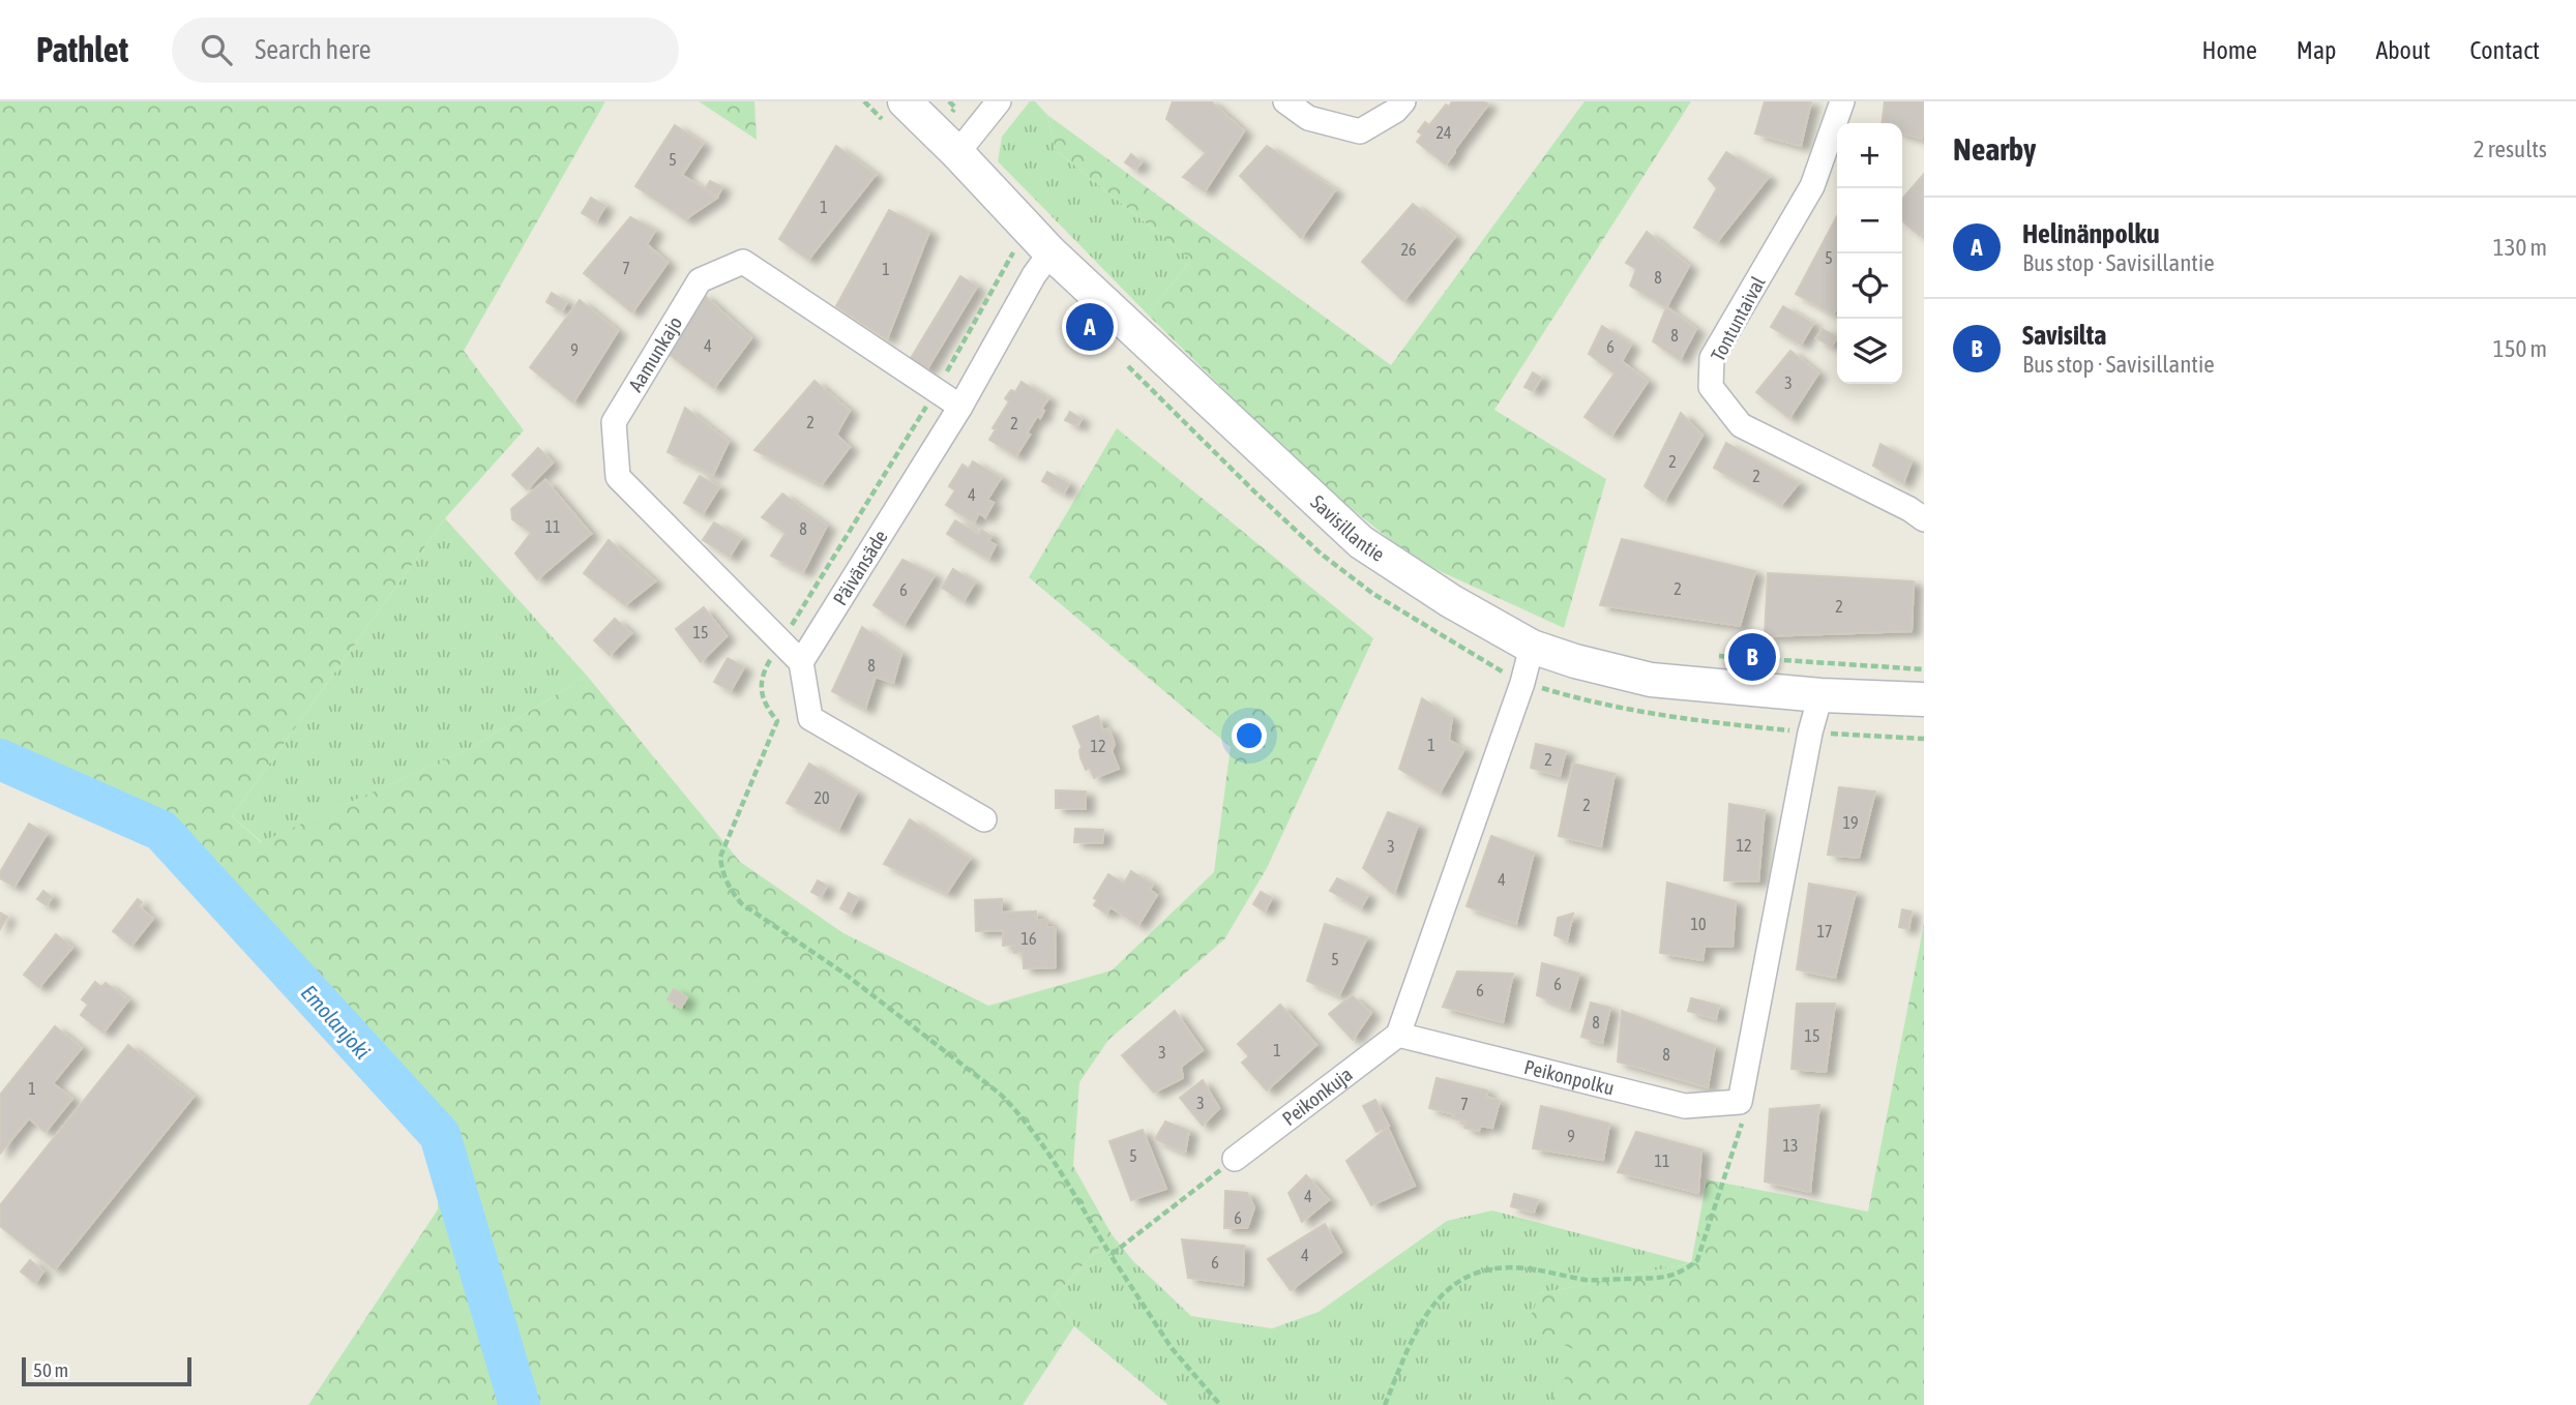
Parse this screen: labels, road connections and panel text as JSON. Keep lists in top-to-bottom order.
{
  "streets": {
    "street": [
      "Tontuntaival",
      "Aamunkajo",
      "Savisillantie",
      "Päivänsäde",
      "Peikonpolku",
      "Peikonkuja"
    ]
  },
  "crossings": [
    ["Aamunkajo", "Päivänsäde"],
    ["Savisillantie", "Päivänsäde"],
    ["Peikonpolku", "Peikonkuja"]
  ],
  "water": ["Emolanjoki"],
  "house_numbers": [
    "24",
    "5",
    "1",
    "26",
    "5",
    "7",
    "1",
    "8",
    "8",
    "4",
    "6",
    "9",
    "3",
    "2",
    "2",
    "2",
    "2",
    "4",
    "11",
    "8",
    "2",
    "6",
    "2",
    "15",
    "8",
    "1",
    "12",
    "2",
    "20",
    "2",
    "19",
    "12",
    "3",
    "4",
    "10",
    "17",
    "16",
    "5",
    "6",
    "6",
    "8",
    "15",
    "1",
    "3",
    "8",
    "1",
    "3",
    "7",
    "9",
    "13",
    "5",
    "11",
    "4",
    "6",
    "4",
    "6"
  ],
  "scale_bar": "50 m",
  "page": {
    "header": "Pathlet",
    "search": "Search here",
    "nav": [
      "Home",
      "Map",
      "About",
      "Contact"
    ],
    "heading": ["Nearby", "2 results"],
    "map_buttons": ["+", "−"],
    "list": [
      {
        "mark": "A",
        "name": "Helinänpolku",
        "note": "Bus stop · Savisillantie",
        "value": "130 m"
      },
      {
        "mark": "B",
        "name": "Savisilta",
        "note": "Bus stop · Savisillantie",
        "value": "150 m"
      }
    ],
    "pins": ["A", "B"],
    "scale": "50 m"
  }
}
